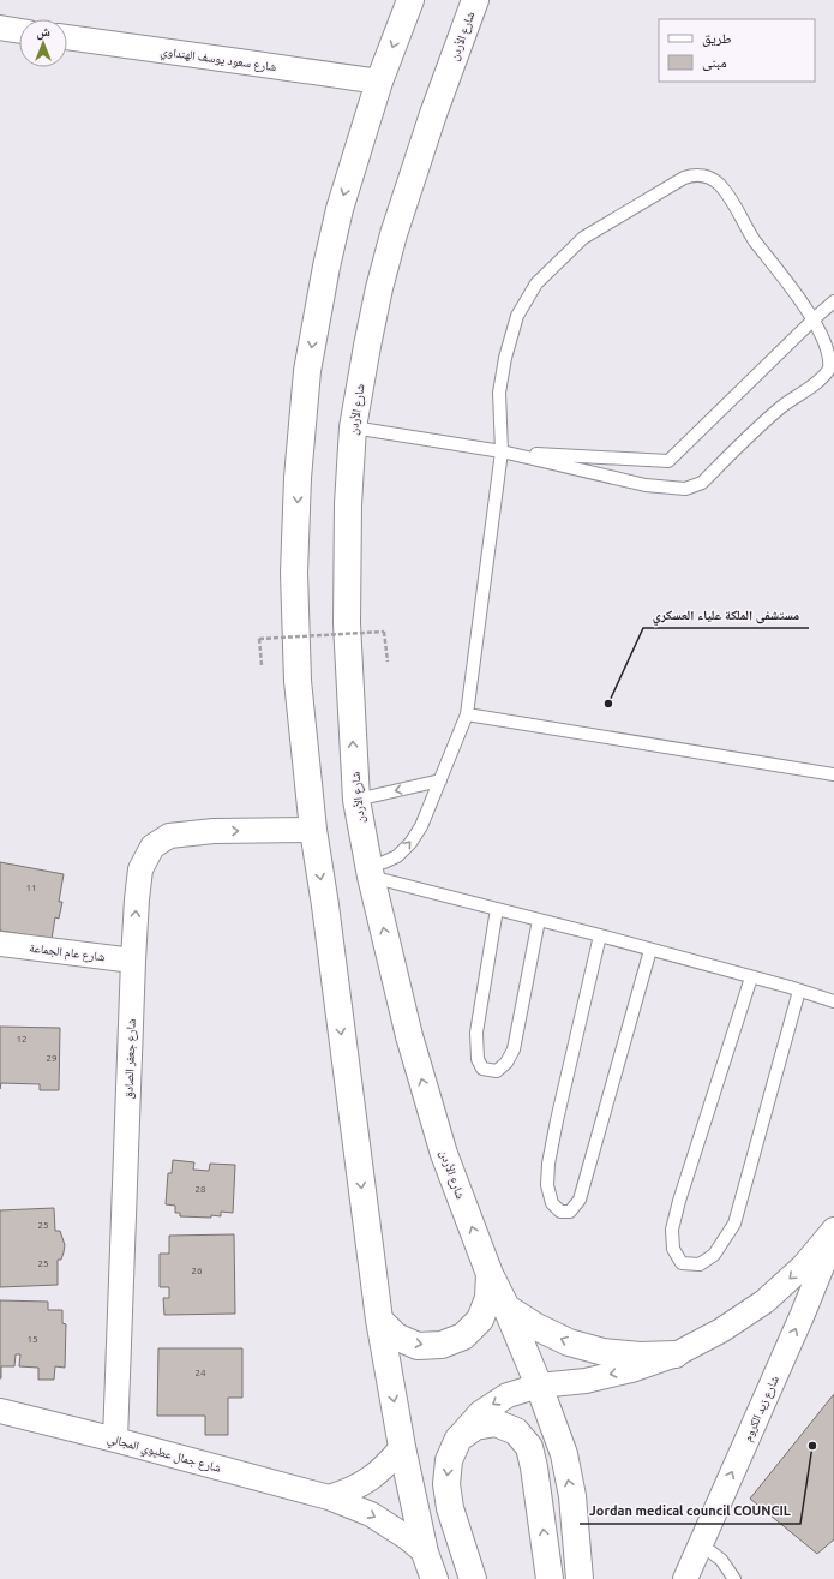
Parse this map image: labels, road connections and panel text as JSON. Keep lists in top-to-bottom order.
{
  "streets": {
    "highway": ["شارع الأردن"],
    "street": [
      "شارع سعود يوسف الهنداوي",
      "شارع عام الجماعة",
      "شارع جعفر الصادق",
      "شارع زيد الكروم",
      "شارع جمال عطيوي المجالي"
    ]
  },
  "crossings": [
    ["شارع عام الجماعة", "شارع جعفر الصادق"],
    ["شارع جعفر الصادق", "شارع جمال عطيوي المجالي"]
  ],
  "one_way": ["شارع زيد الكروم"],
  "places": ["مستشفى الملكة علياء العسكري", "Jordan medical council COUNCIL"],
  "house_numbers": [
    "11",
    "12",
    "29",
    "28",
    "25",
    "25",
    "26",
    "15",
    "24"
  ],
  "legend": ["طريق", "مبنى"],
  "north": "top"
}
